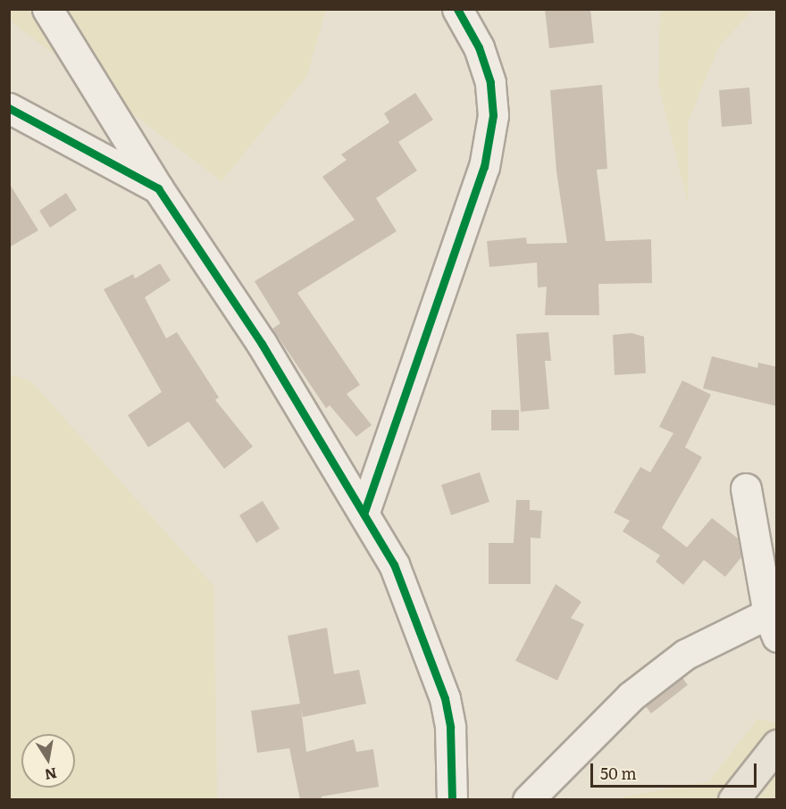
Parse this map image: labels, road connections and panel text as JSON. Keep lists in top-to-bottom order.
{
  "scale_bar": "50 m",
  "north": "bottom"
}
